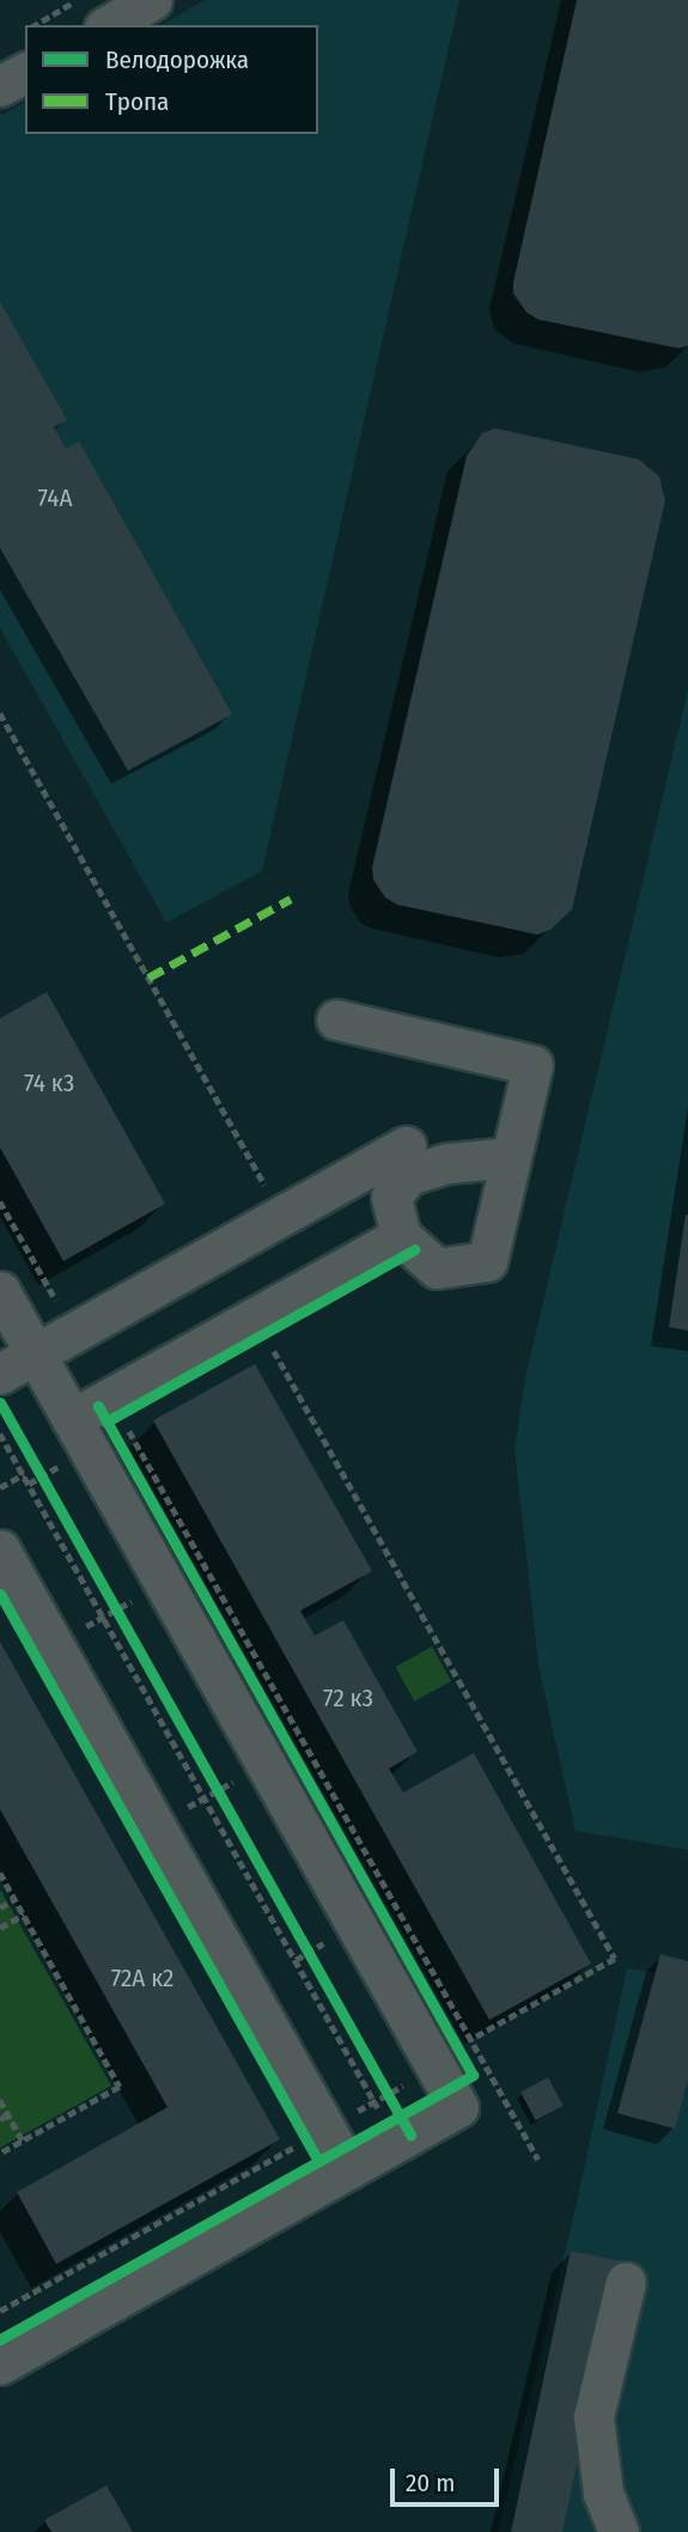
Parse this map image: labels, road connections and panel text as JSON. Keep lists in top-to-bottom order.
{
  "house_numbers": [
    "74А",
    "74 к3",
    "72 к3",
    "72А к2"
  ],
  "legend": ["Велодорожка", "Тропа"],
  "scale_bar": "20 m"
}
